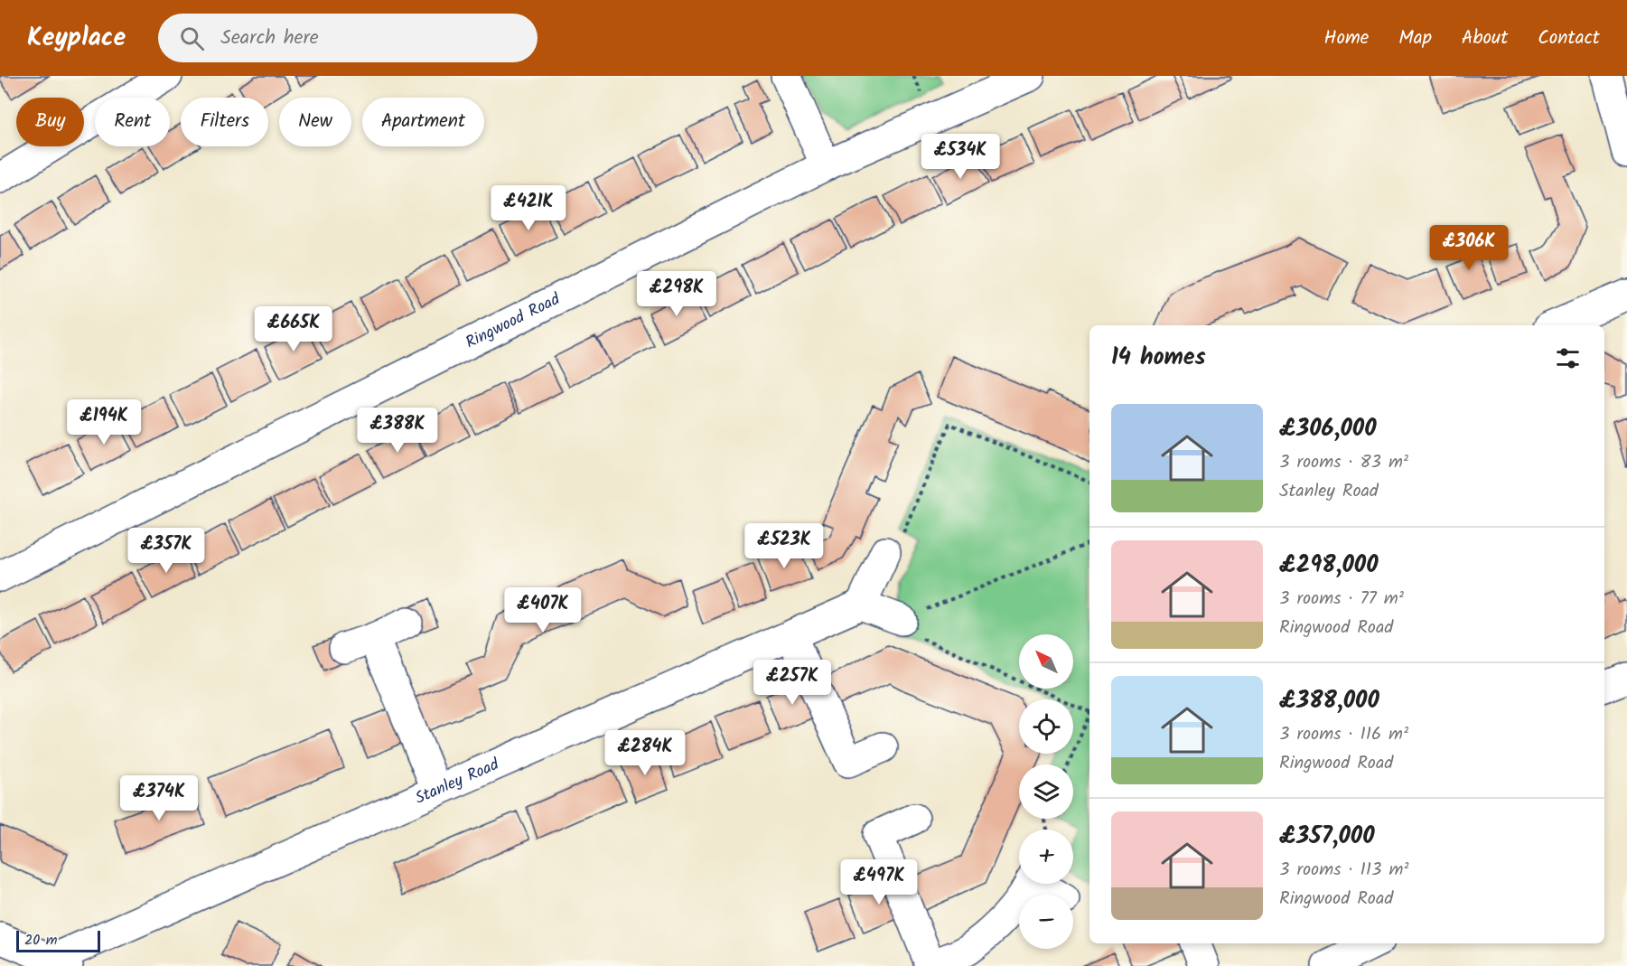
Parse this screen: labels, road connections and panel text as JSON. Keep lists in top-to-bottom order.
{
  "streets": {
    "street": ["Ringwood Road", "Stanley Road"]
  },
  "scale_bar": "20 m",
  "north": "top left",
  "page": {
    "header": "Keyplace",
    "search": "Search here",
    "nav": [
      "Home",
      "Map",
      "About",
      "Contact"
    ],
    "chip": [
      "Buy",
      "Rent",
      "Filters",
      "New",
      "Apartment"
    ],
    "price": [
      "£534K",
      "£421K",
      "£306K",
      "£298K",
      "£665K",
      "£194K",
      "£388K",
      "£523K",
      "£357K",
      "£407K",
      "£257K",
      "£284K",
      "£374K",
      "£497K"
    ],
    "heading": "14 homes",
    "list": [
      {
        "name": "£306,000",
        "note": "3 rooms · 83 m² · Stanley Road"
      },
      {
        "name": "£298,000",
        "note": "3 rooms · 77 m² · Ringwood Road"
      },
      {
        "name": "£388,000",
        "note": "3 rooms · 116 m² · Ringwood Road"
      },
      {
        "name": "£357,000",
        "note": "3 rooms · 113 m² · Ringwood Road"
      }
    ],
    "map_buttons": ["+", "−"],
    "scale": "20 m"
  }
}
